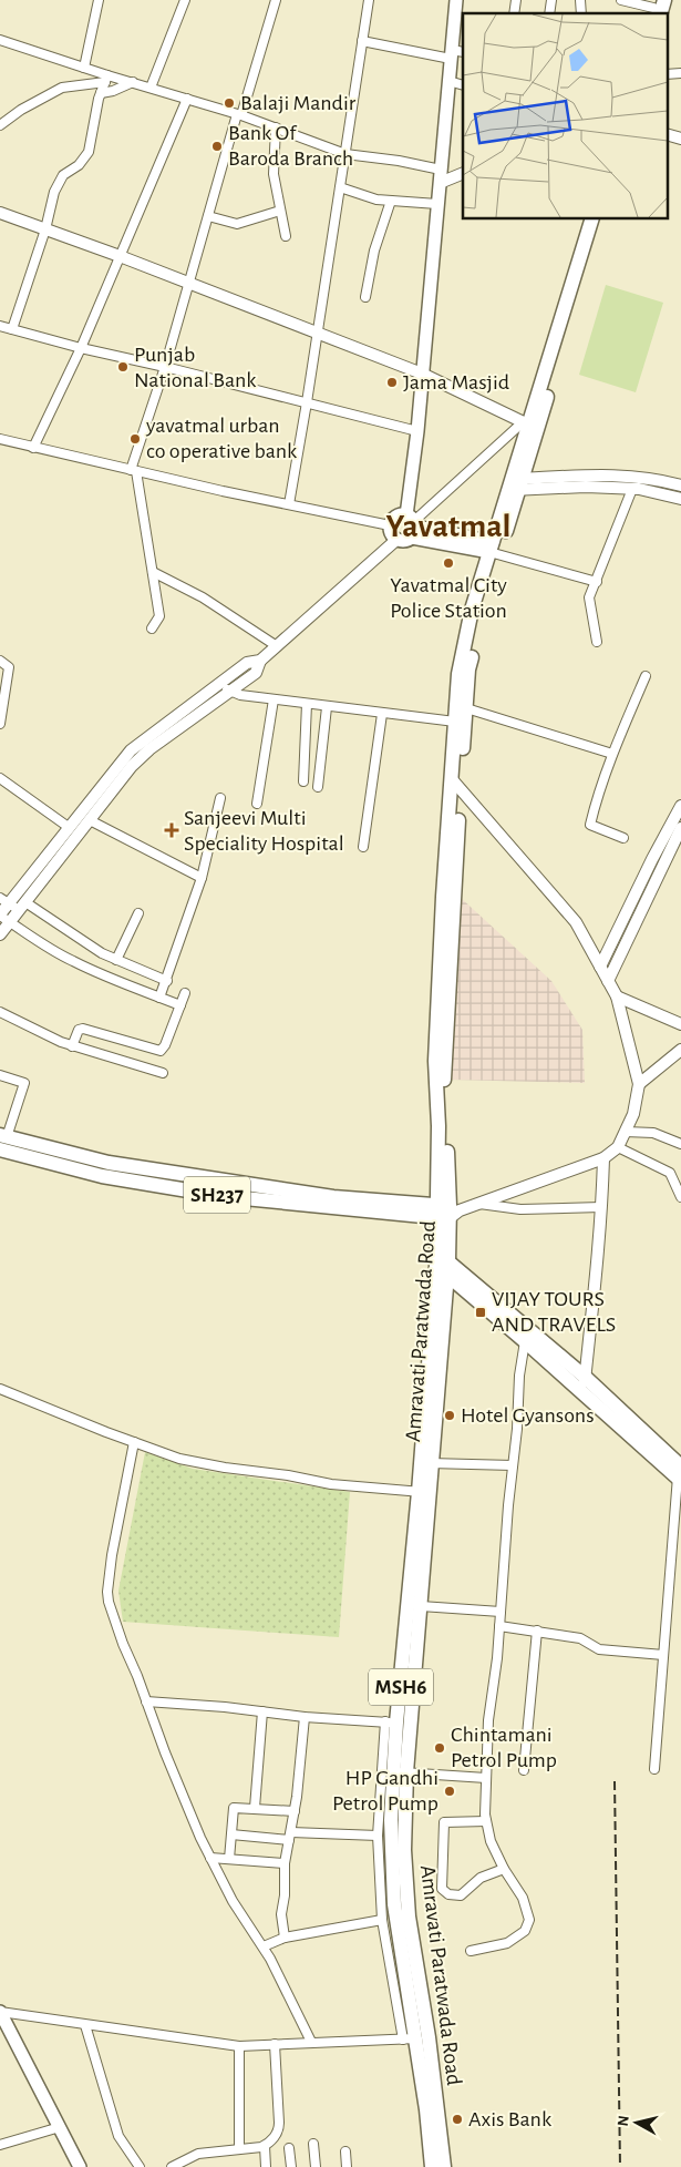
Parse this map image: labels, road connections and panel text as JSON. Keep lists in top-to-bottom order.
{
  "streets": {
    "main road": ["SH237", "Amravati Paratwada Road", "MSH6"]
  },
  "crossings": [
    ["SH237", "Amravati Paratwada Road"]
  ],
  "districts": ["Yavatmal"],
  "places": {
    "other": [
      "Balaji Mandir",
      "Bank Of Baroda Branch",
      "Punjab National Bank",
      "Jama Masjid",
      "yavatmal urban co operative bank",
      "Yavatmal City Police Station",
      "Hotel Gyansons",
      "Chintamani Petrol Pump",
      "HP Gandhi Petrol Pump",
      "Axis Bank"
    ],
    "health": ["Sanjeevi Multi Speciality Hospital"],
    "transit": ["VIJAY TOURS AND TRAVELS"]
  },
  "north": "left"
}
